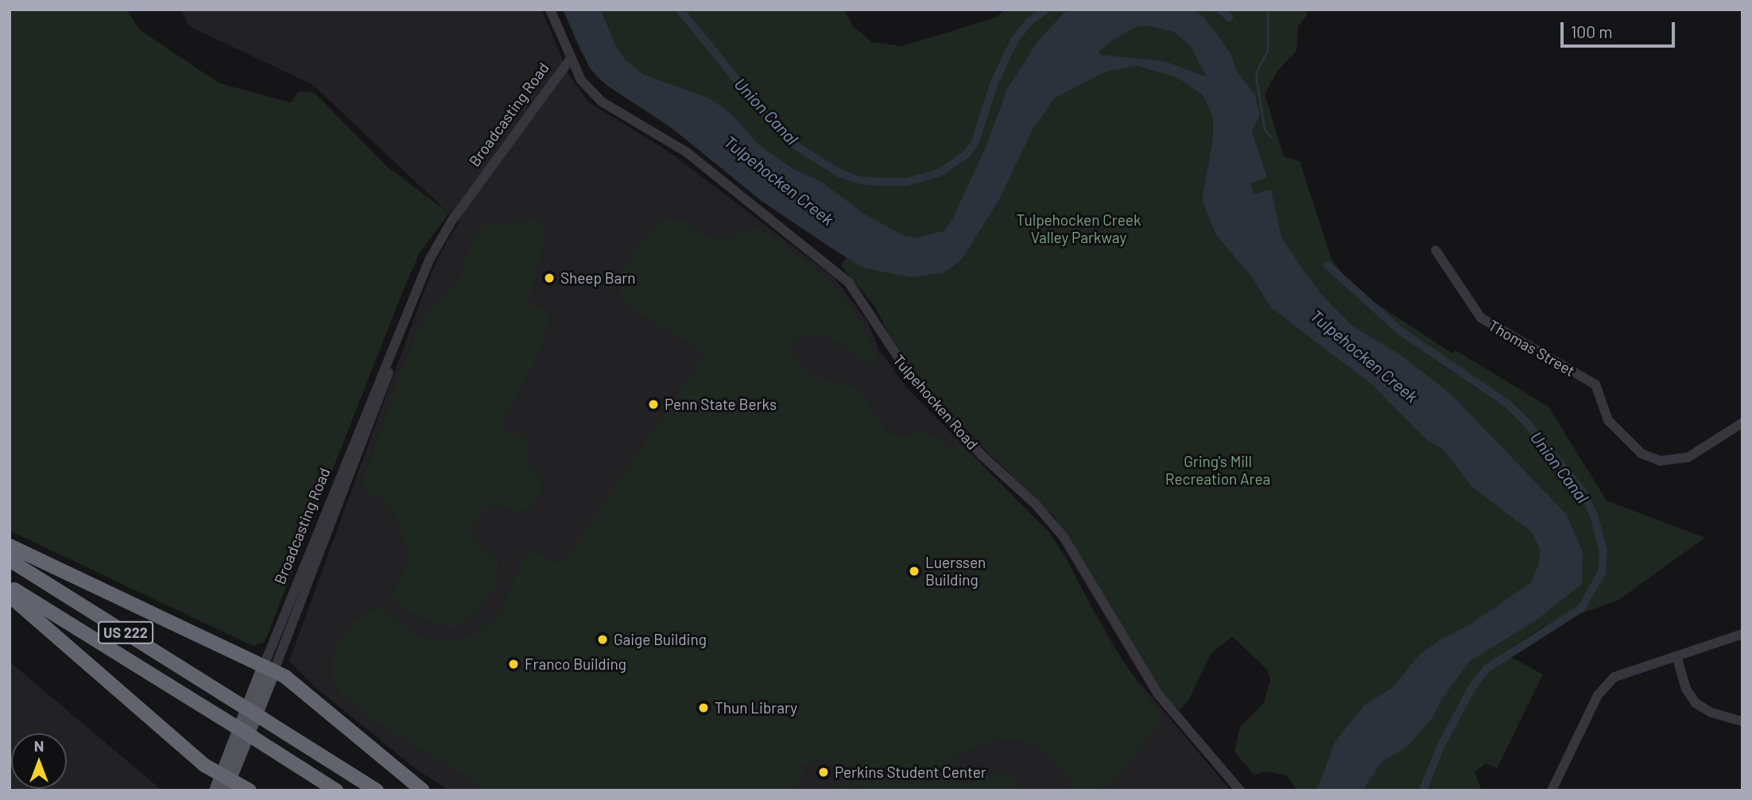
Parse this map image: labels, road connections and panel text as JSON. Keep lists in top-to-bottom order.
{
  "streets": {
    "highway": ["US 222"],
    "main road": ["Broadcasting Road"],
    "street": ["Thomas Street", "Tulpehocken Road"]
  },
  "crossings": [
    ["Broadcasting Road", "Tulpehocken Road"]
  ],
  "water": ["Union Canal", "Tulpehocken Creek"],
  "parks": ["Tulpehocken Creek Valley Parkway", "Gring's Mill Recreation Area"],
  "places": [
    "Sheep Barn",
    "Penn State Berks",
    "Luerssen Building",
    "Gaige Building",
    "Franco Building",
    "Thun Library",
    "Perkins Student Center"
  ],
  "scale_bar": "100 m",
  "north": "top"
}
